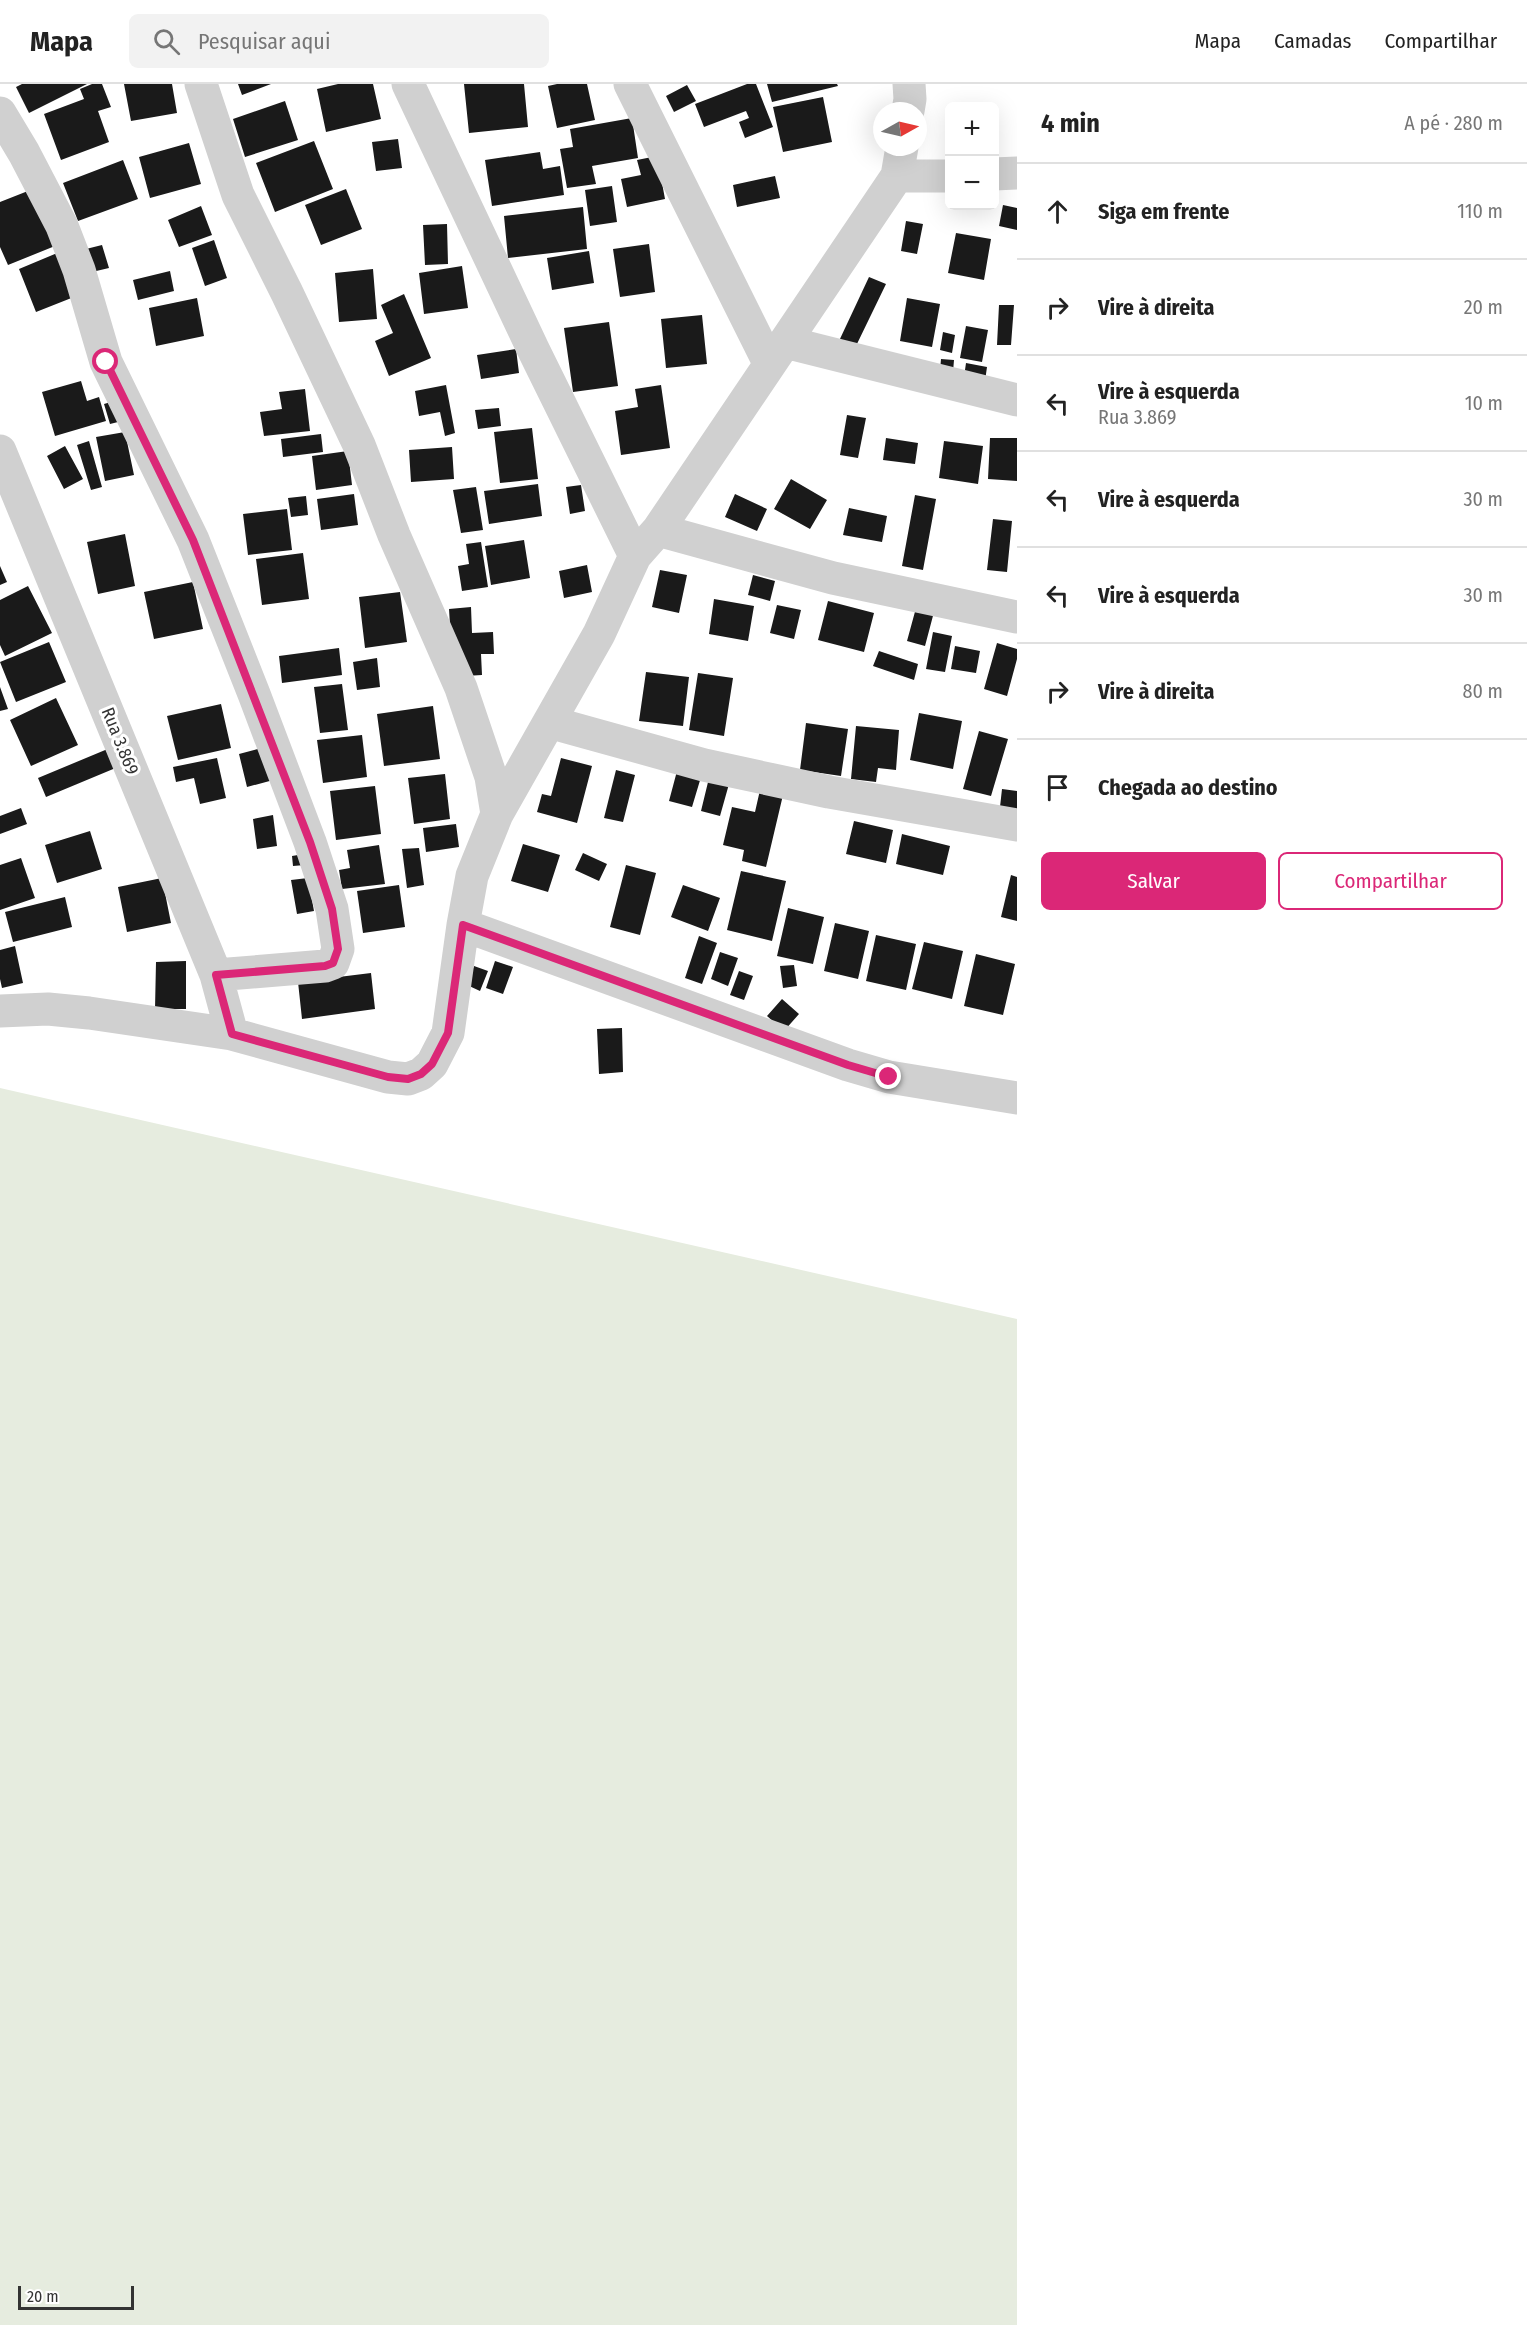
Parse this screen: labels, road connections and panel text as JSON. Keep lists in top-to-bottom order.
{
  "streets": {
    "street": ["Rua 3.869"]
  },
  "scale_bar": "20 m",
  "north": "right",
  "page": {
    "header": "Mapa",
    "search": "Pesquisar aqui",
    "nav": ["Mapa", "Camadas", "Compartilhar"],
    "heading": ["4 min", "A pé · 280 m"],
    "map_buttons": ["+", "−"],
    "list": [
      ["Siga em frente", "110 m"],
      ["Vire à direita", "20 m"],
      ["Vire à esquerda", "Rua 3.869", "10 m"],
      ["Vire à esquerda", "30 m"],
      ["Vire à esquerda", "30 m"],
      ["Vire à direita", "80 m"],
      "Chegada ao destino"
    ],
    "buttons": ["Salvar", "Compartilhar"],
    "scale": "20 m"
  }
}
